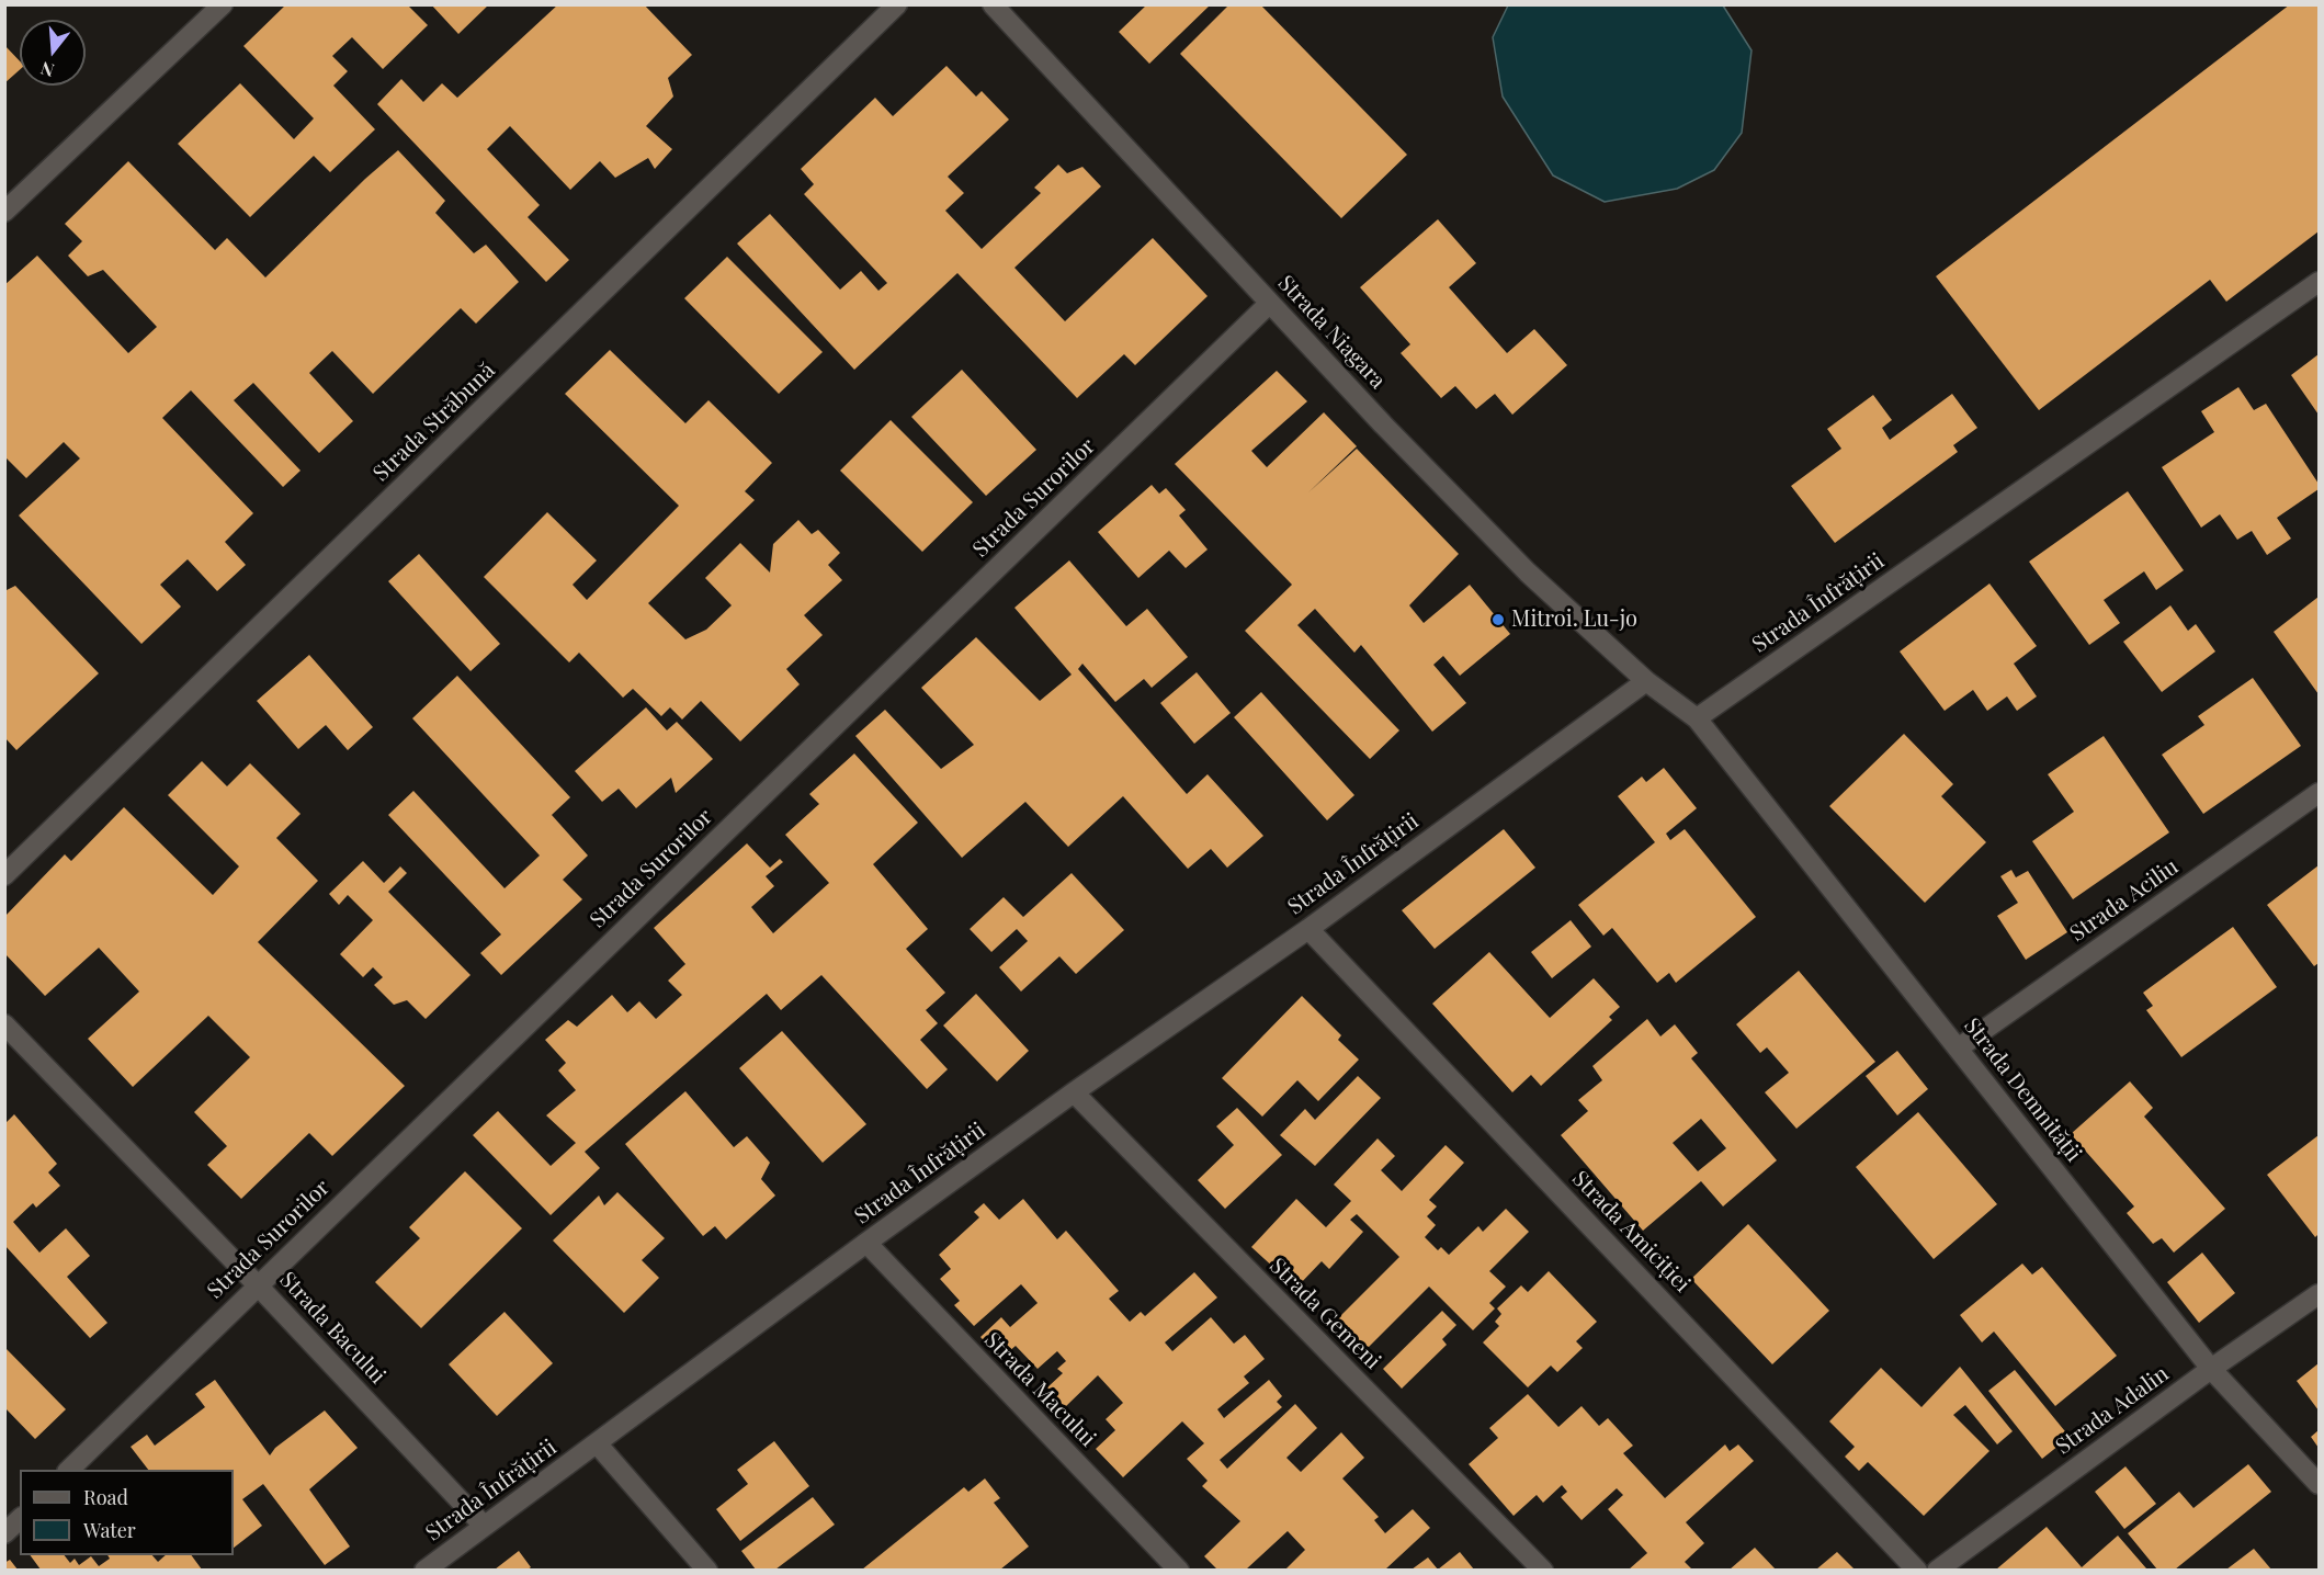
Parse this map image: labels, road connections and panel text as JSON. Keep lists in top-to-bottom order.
{
  "streets": {
    "street": [
      "Strada Niagara",
      "Strada Străbună",
      "Strada Surorilor",
      "Strada Înfrățirii",
      "Strada Aciliu",
      "Strada Demnității",
      "Strada Amiciției",
      "Strada Gemeni",
      "Strada Bacului",
      "Strada Macului",
      "Strada Adalin"
    ]
  },
  "crossings": [
    ["Strada Niagara", "Strada Surorilor"],
    ["Strada Niagara", "Strada Înfrățirii"],
    ["Strada Surorilor", "Strada Bacului"],
    ["Strada Înfrățirii", "Strada Demnității"],
    ["Strada Înfrățirii", "Strada Amiciției"],
    ["Strada Înfrățirii", "Strada Gemeni"],
    ["Strada Înfrățirii", "Strada Bacului"],
    ["Strada Înfrățirii", "Strada Macului"],
    ["Strada Aciliu", "Strada Demnității"],
    ["Strada Demnității", "Strada Adalin"]
  ],
  "places": ["Mitroi. Lu-jo"],
  "legend": ["Road", "Water"],
  "north": "bottom"
}
